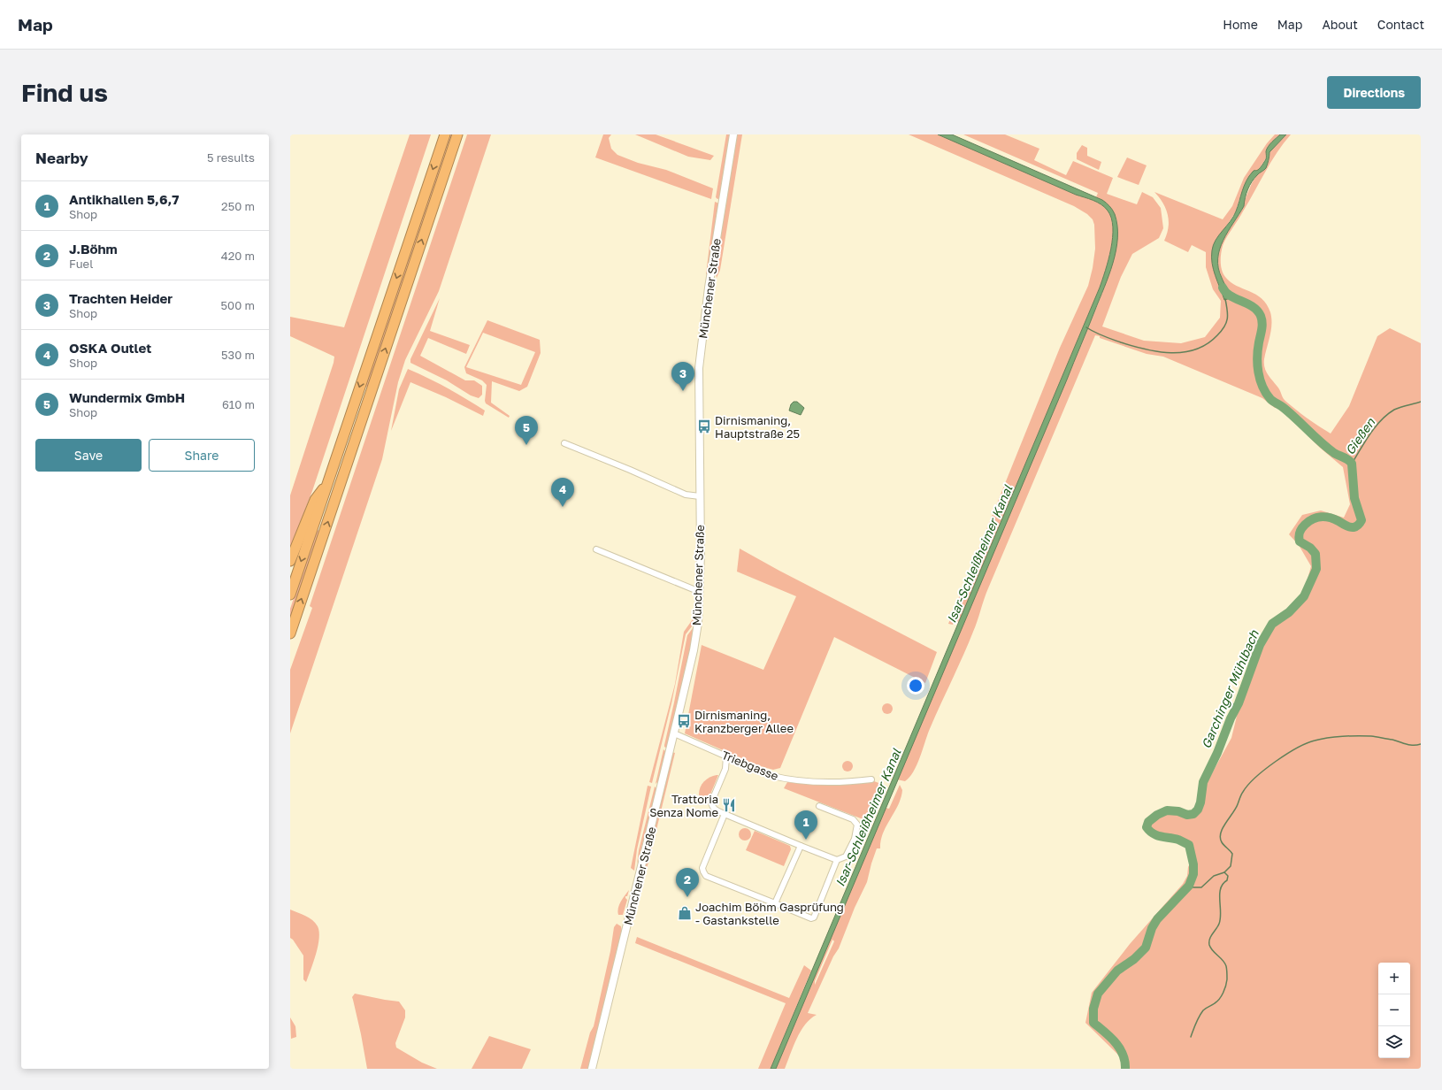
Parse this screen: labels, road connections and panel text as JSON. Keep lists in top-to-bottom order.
{
  "streets": {
    "main road": ["Münchener Straße"],
    "street": ["Triebgasse"]
  },
  "crossings": [
    ["Münchener Straße", "Triebgasse"]
  ],
  "water": ["Gießen", "Isar-Schleißheimer Kanal", "Garchinger Mühlbach"],
  "places": {
    "bus stop": ["Dirnismaning, Hauptstraße 25", "Dirnismaning, Kranzberger Allee"],
    "restaurant": ["Trattoria Senza Nome"],
    "shop": ["Joachim Böhm Gasprüfung - Gastankstelle"]
  },
  "page": {
    "header": "Map",
    "nav": [
      "Home",
      "Map",
      "About",
      "Contact"
    ],
    "buttons": [
      "Directions",
      ["Save", "Share"]
    ],
    "title": "Find us",
    "heading": ["Nearby", "5 results"],
    "list": [
      {
        "mark": "1",
        "name": "Antikhallen 5,6,7",
        "note": "Shop",
        "value": "250 m"
      },
      {
        "mark": "2",
        "name": "J.Böhm",
        "note": "Fuel",
        "value": "420 m"
      },
      {
        "mark": "3",
        "name": "Trachten Heider",
        "note": "Shop",
        "value": "500 m"
      },
      {
        "mark": "4",
        "name": "OSKA Outlet",
        "note": "Shop",
        "value": "530 m"
      },
      {
        "mark": "5",
        "name": "Wundermix GmbH",
        "note": "Shop",
        "value": "610 m"
      }
    ],
    "pins": [
      "3",
      "5",
      "4",
      "1",
      "2"
    ],
    "map_buttons": ["+", "−"]
  }
}
